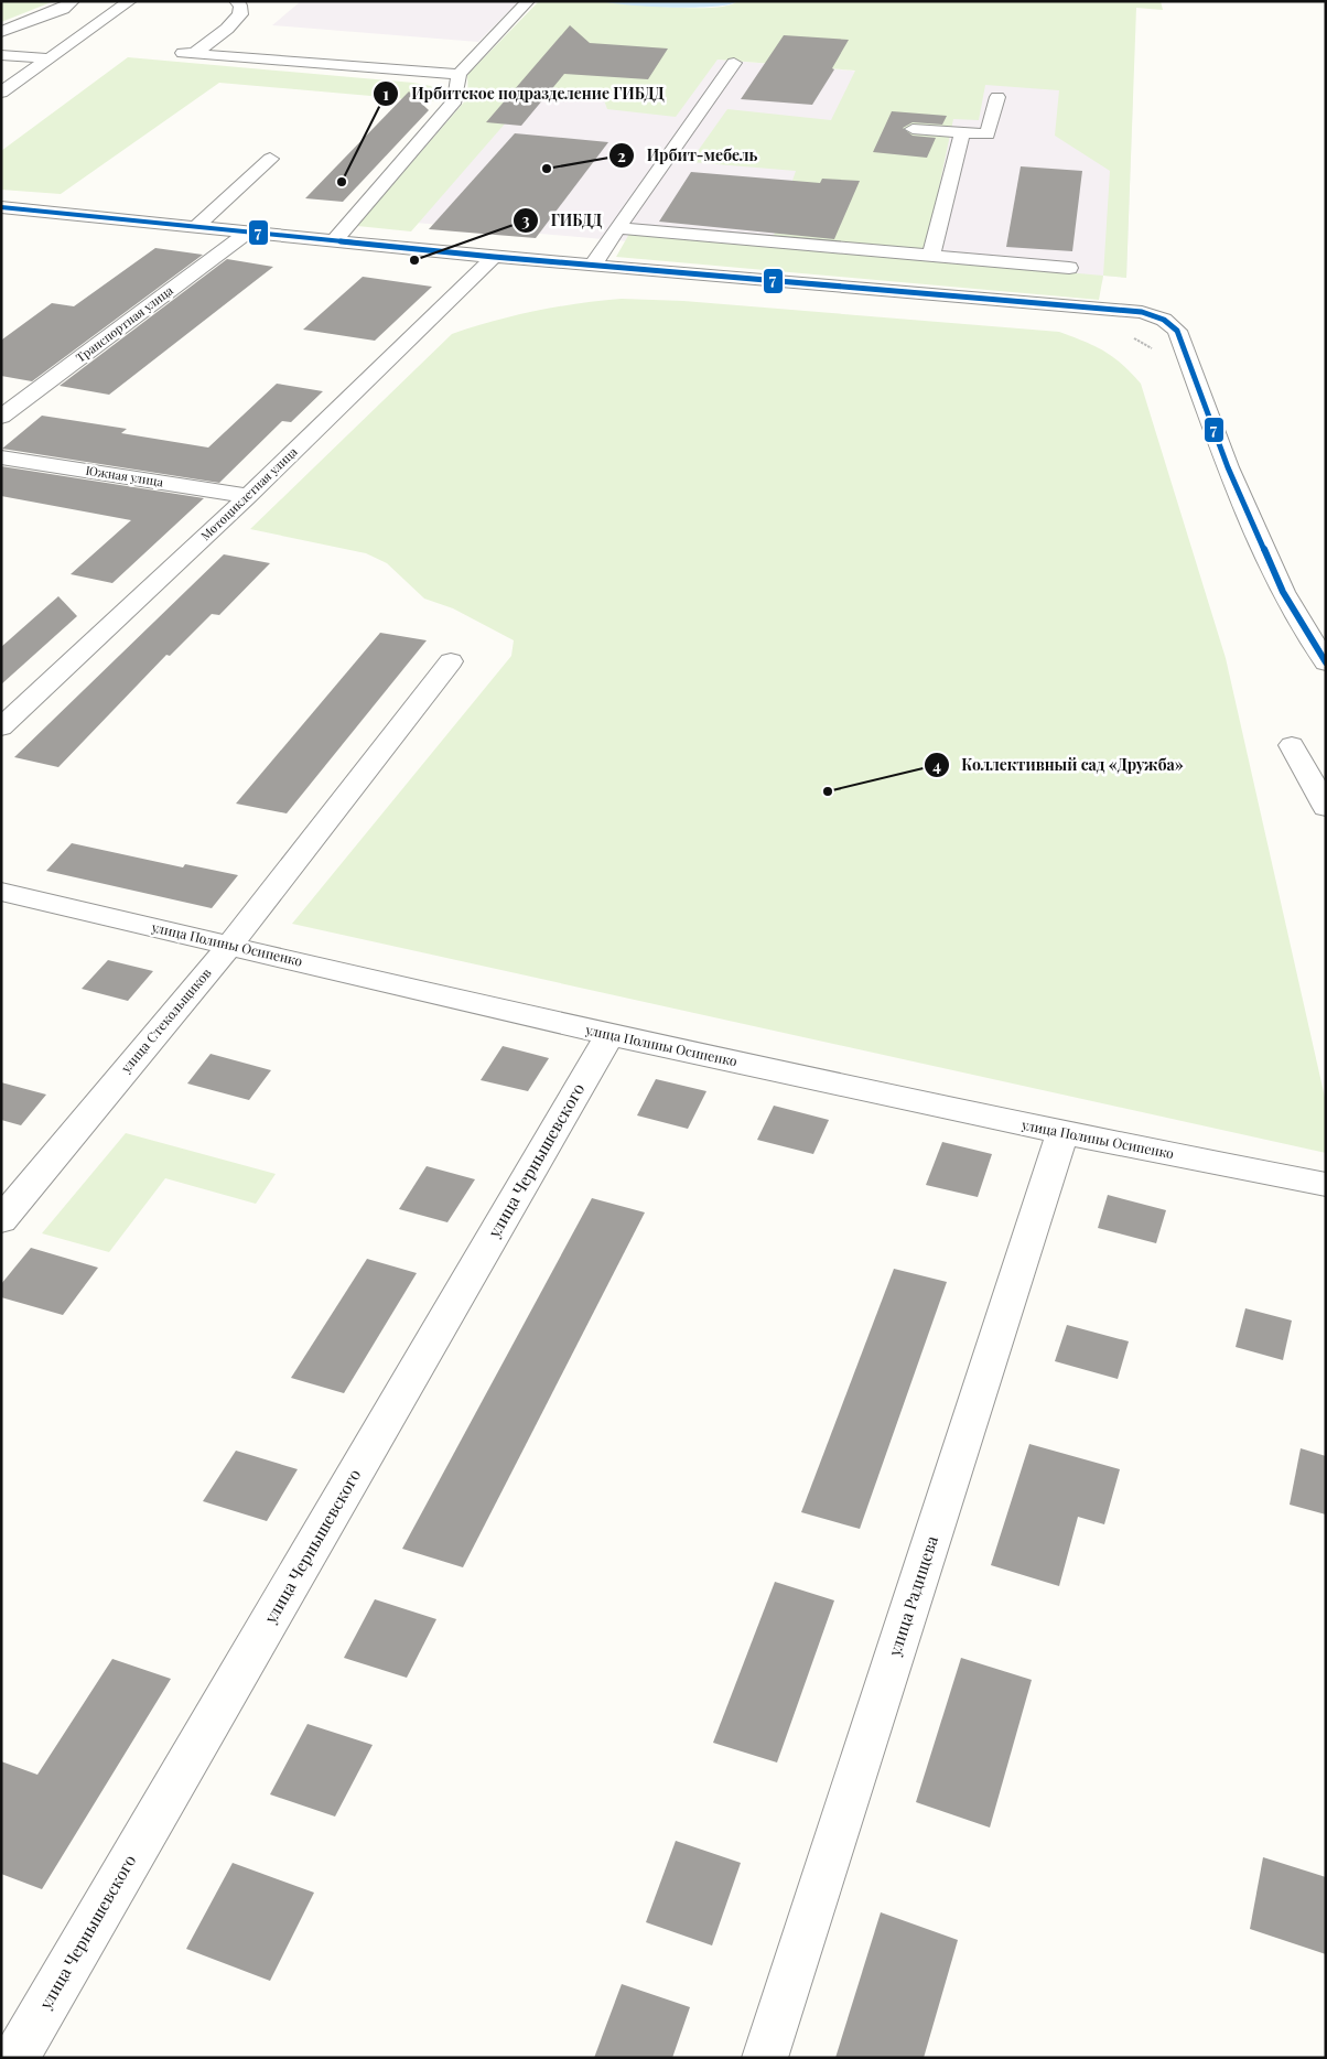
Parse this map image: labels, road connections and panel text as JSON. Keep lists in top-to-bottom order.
{
  "streets": {
    "street": [
      "Транспортная улица",
      "Южная улица",
      "Мотоциклетная улица",
      "улица Полины Осипенко",
      "улица Стекольщиков",
      "улица Чернышевского",
      "улица Радищева"
    ]
  },
  "crossings": [
    ["Южная улица", "Мотоциклетная улица"],
    ["улица Полины Осипенко", "улица Стекольщиков"],
    ["улица Полины Осипенко", "улица Чернышевского"],
    ["улица Полины Осипенко", "улица Радищева"]
  ],
  "places": [
    "Ирбит-мебель",
    "Ирбитское подразделение ГИБДД",
    "ГИБДД",
    "Коллективный сад «Дружба»"
  ],
  "lines": ["transit line 7"]
}
